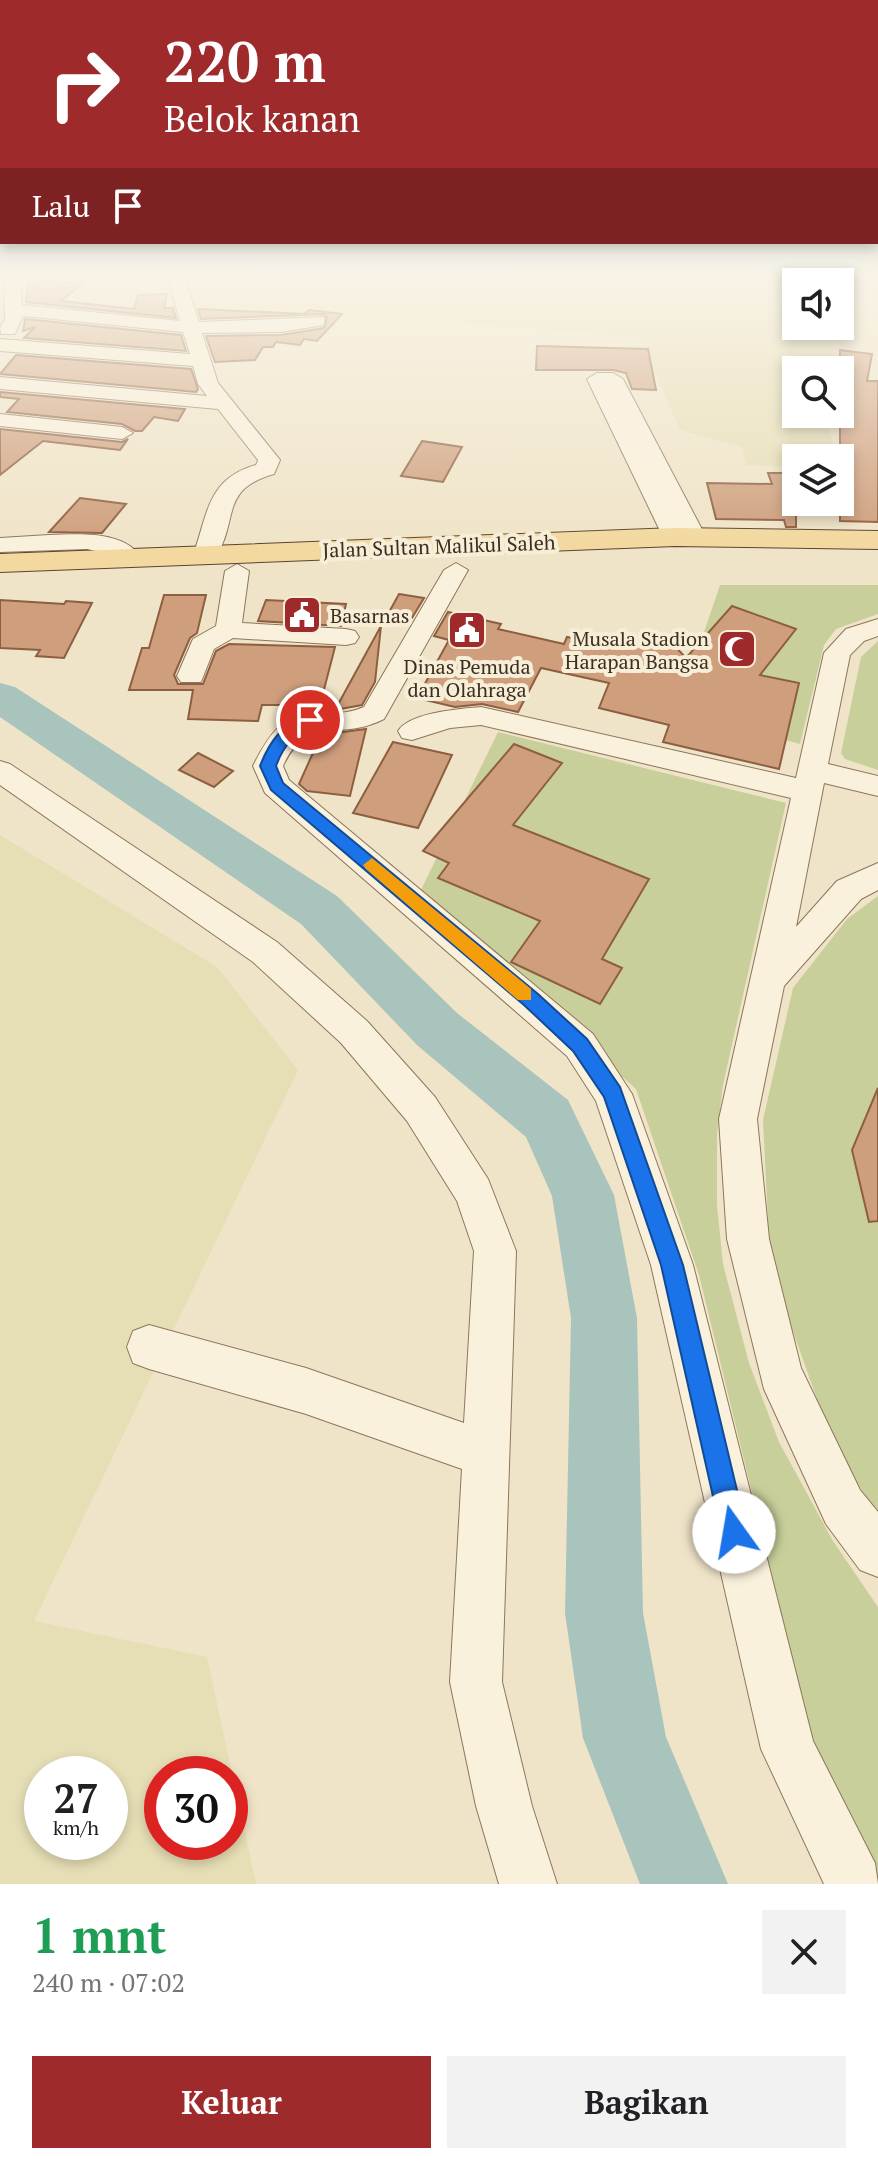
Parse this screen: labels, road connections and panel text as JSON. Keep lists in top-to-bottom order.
{
  "streets": {
    "main road": ["Jalan Sultan Malikul Saleh"]
  },
  "places": {
    "public building": ["Basarnas", "Dinas Pemuda dan Olahraga"],
    "mosque": ["Musala Stadion Harapan Bangsa"]
  },
  "page": {
    "turn": ["220 m", "Belok kanan"],
    "then": "Lalu",
    "speed": "27 km/h",
    "limit": "30",
    "heading": ["1 mnt", "240 m · 07:02"],
    "buttons": ["Keluar", "Bagikan"]
  }
}
